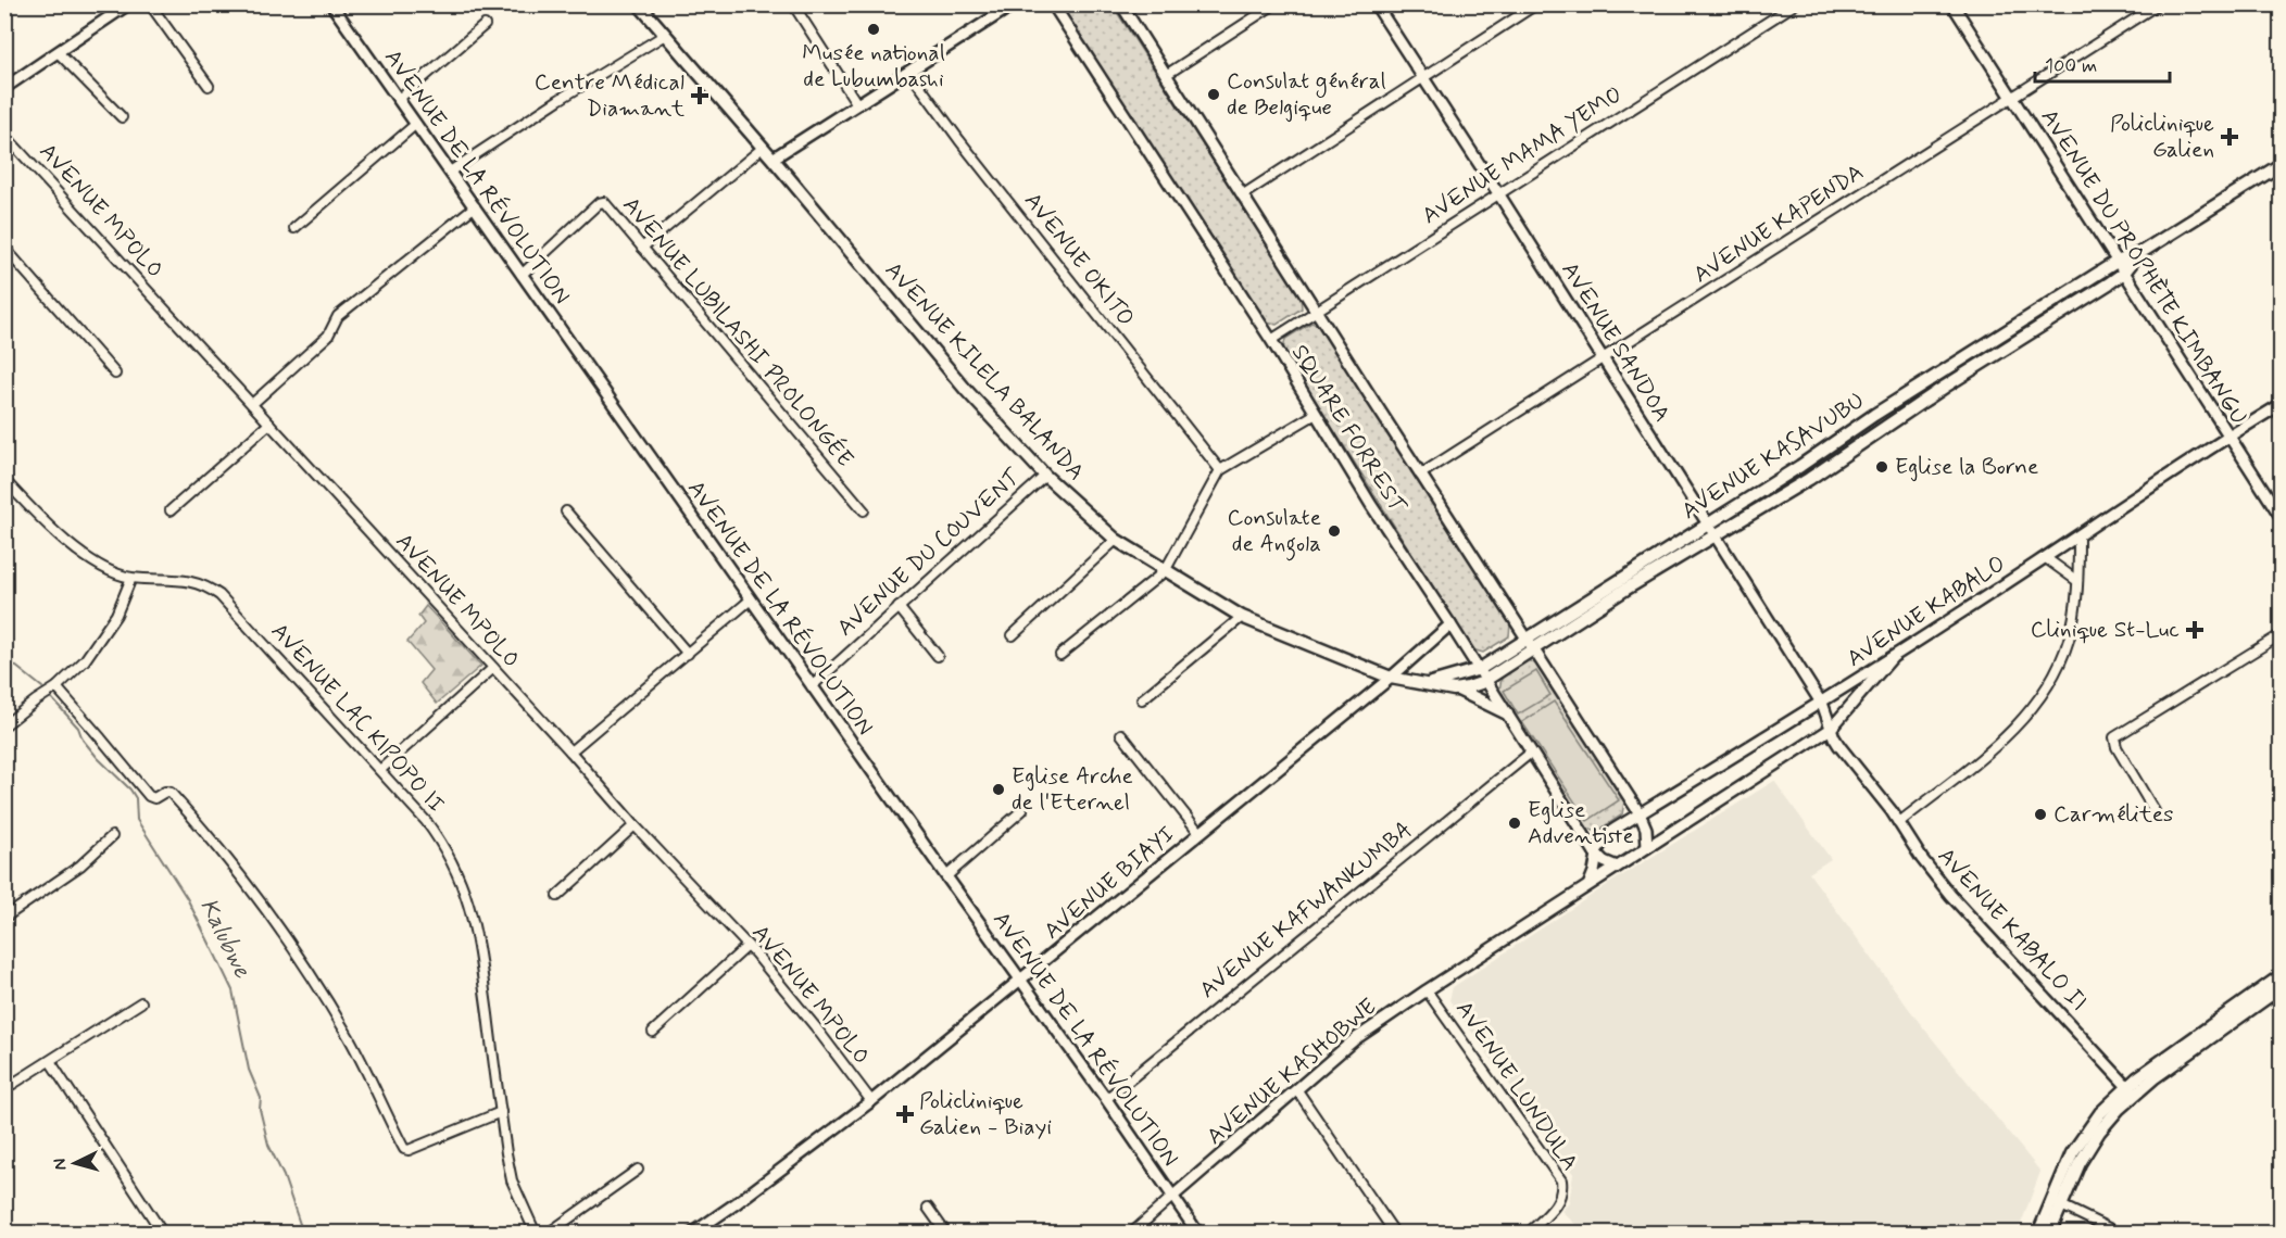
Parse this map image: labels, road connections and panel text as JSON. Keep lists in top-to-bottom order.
{
  "streets": {
    "main road": ["AVENUE KILELA BALANDA", "AVENUE KASAVUBU"],
    "street": [
      "AVENUE MAMA YEMO",
      "AVENUE DE LA RÉVOLUTION",
      "AVENUE MPOLO",
      "AVENUE KAPENDA",
      "AVENUE OKITO",
      "AVENUE DU PROPHÈTE KIMBANGU",
      "AVENUE LUBILASHI PROLONGÉE",
      "AVENUE SANDOA",
      "SQUARE FORREST",
      "AVENUE DU COUVENT",
      "AVENUE KABALO",
      "AVENUE LAC KIPOPO II",
      "AVENUE BIAYI",
      "AVENUE KAFWANKUMBA",
      "AVENUE KABALO II",
      "AVENUE KASHOBWE",
      "AVENUE LUNDULA"
    ]
  },
  "crossings": [
    ["AVENUE MAMA YEMO", "AVENUE SANDOA"],
    ["AVENUE MAMA YEMO", "SQUARE FORREST"],
    ["AVENUE DE LA RÉVOLUTION", "AVENUE LUBILASHI PROLONGÉE"],
    ["AVENUE DE LA RÉVOLUTION", "AVENUE DU COUVENT"],
    ["AVENUE DE LA RÉVOLUTION", "AVENUE BIAYI"],
    ["AVENUE DE LA RÉVOLUTION", "AVENUE KAFWANKUMBA"],
    ["AVENUE DE LA RÉVOLUTION", "AVENUE KASHOBWE"],
    ["AVENUE MPOLO", "AVENUE BIAYI"],
    ["AVENUE KAPENDA", "AVENUE DU PROPHÈTE KIMBANGU"],
    ["AVENUE KAPENDA", "AVENUE SANDOA"],
    ["AVENUE KAPENDA", "SQUARE FORREST"],
    ["AVENUE DU PROPHÈTE KIMBANGU", "AVENUE KASAVUBU"],
    ["AVENUE DU PROPHÈTE KIMBANGU", "AVENUE KABALO"],
    ["AVENUE SANDOA", "AVENUE KASAVUBU"],
    ["AVENUE SANDOA", "AVENUE KABALO"],
    ["AVENUE SANDOA", "AVENUE KABALO II"],
    ["AVENUE KILELA BALANDA", "SQUARE FORREST"],
    ["AVENUE KILELA BALANDA", "AVENUE KASAVUBU"],
    ["AVENUE KILELA BALANDA", "AVENUE DU COUVENT"],
    ["AVENUE KILELA BALANDA", "AVENUE BIAYI"],
    ["SQUARE FORREST", "AVENUE KASAVUBU"],
    ["SQUARE FORREST", "AVENUE KABALO"],
    ["SQUARE FORREST", "AVENUE BIAYI"],
    ["SQUARE FORREST", "AVENUE KAFWANKUMBA"],
    ["SQUARE FORREST", "AVENUE KASHOBWE"],
    ["AVENUE KASHOBWE", "AVENUE LUNDULA"]
  ],
  "water": ["Kalubwe"],
  "places": {
    "other": [
      "Musée national de Lubumbashi",
      "Consulat général de Belgique",
      "Eglise la Borne",
      "Consulate de Angola",
      "Eglise Arche de l'Eternel",
      "Carmélites",
      "Eglise Adventiste"
    ],
    "health": [
      "Centre Médical Diamant",
      "Policlinique Galien",
      "Clinique St-Luc",
      "Policlinique Galien - Biayi"
    ]
  },
  "scale_bar": "100 m",
  "north": "left"
}
